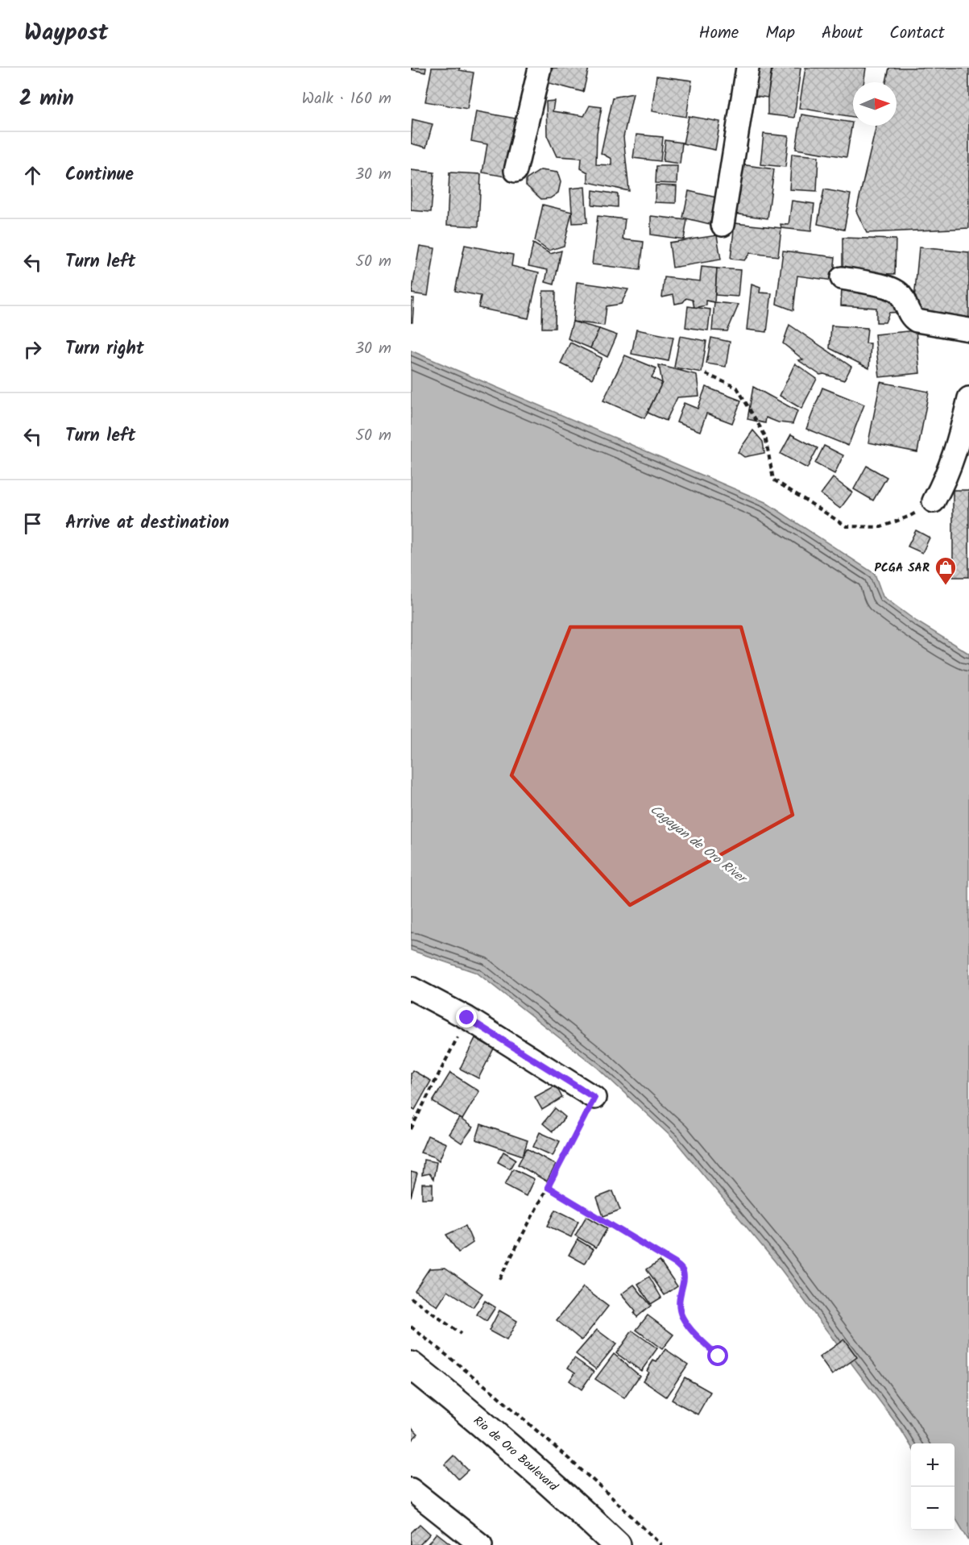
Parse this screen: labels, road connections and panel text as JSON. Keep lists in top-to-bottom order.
{
  "streets": {
    "main road": ["Rio de Oro Boulevard"]
  },
  "water": ["Cagayan de Oro River"],
  "places": {
    "shop": ["PCGA SAR"]
  },
  "north": "right",
  "page": {
    "header": "Waypost",
    "nav": [
      "Home",
      "Map",
      "About",
      "Contact"
    ],
    "heading": ["2 min", "Walk · 160 m"],
    "list": [
      ["Continue", "30 m"],
      ["Turn left", "50 m"],
      ["Turn right", "30 m"],
      ["Turn left", "50 m"],
      "Arrive at destination"
    ],
    "map_buttons": ["+", "−"]
  }
}
